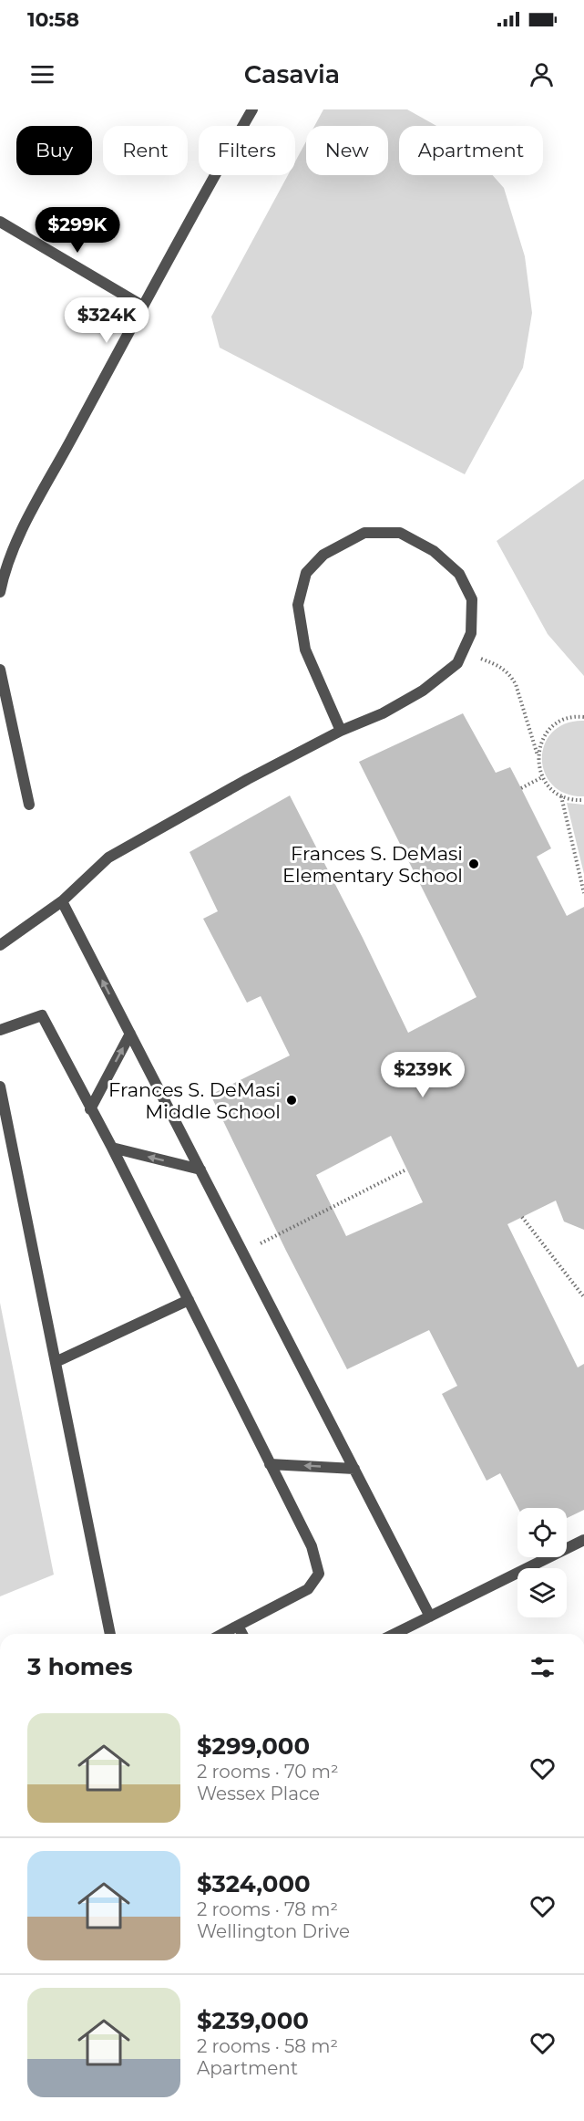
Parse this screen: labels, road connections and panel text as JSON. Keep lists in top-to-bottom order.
{
  "places": ["Frances S. DeMasi Elementary School", "Frances S. DeMasi Middle School"],
  "page": {
    "status": "10:58",
    "header": "Casavia",
    "chip": [
      "Buy",
      "Rent",
      "Filters",
      "New",
      "Apartment"
    ],
    "price": ["$299K", "$324K", "$239K"],
    "heading": "3 homes",
    "list": [
      {
        "name": "$299,000",
        "note": "2 rooms · 70 m² · Wessex Place"
      },
      {
        "name": "$324,000",
        "note": "2 rooms · 78 m² · Wellington Drive"
      },
      {
        "name": "$239,000",
        "note": "2 rooms · 58 m² · Apartment"
      }
    ]
  }
}
